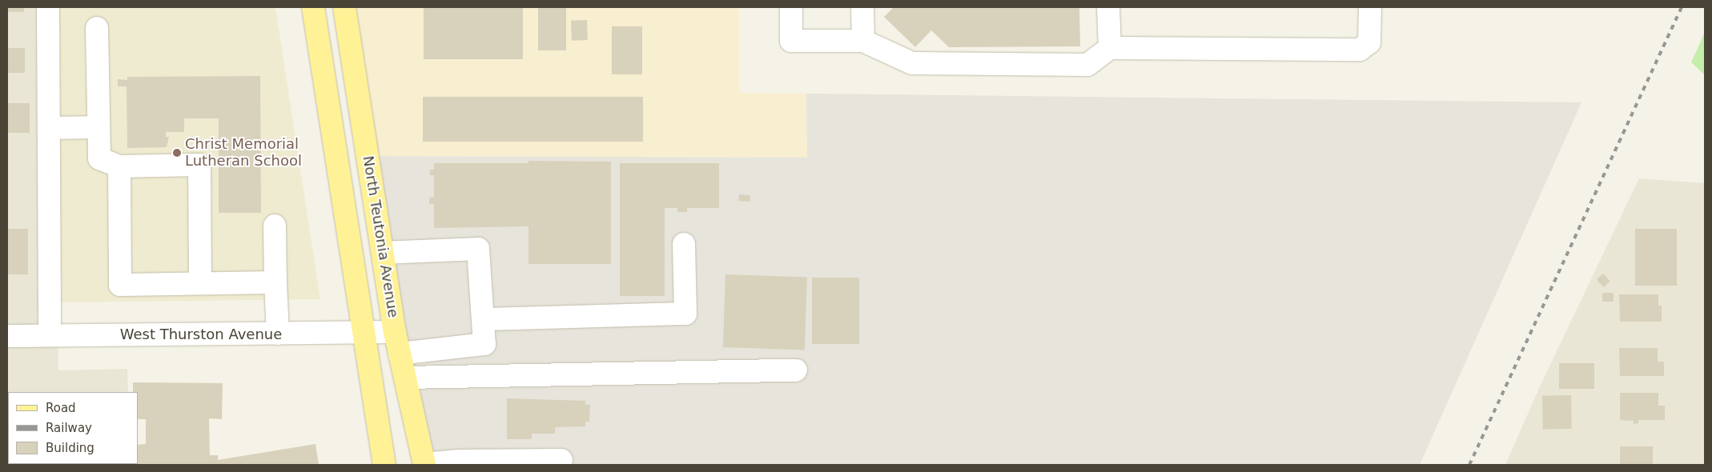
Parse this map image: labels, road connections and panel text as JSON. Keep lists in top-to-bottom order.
{
  "streets": {
    "main road": ["North Teutonia Avenue"],
    "street": ["West Thurston Avenue"]
  },
  "crossings": [
    ["North Teutonia Avenue", "West Thurston Avenue"]
  ],
  "places": ["Christ Memorial Lutheran School"],
  "legend": ["Road", "Railway", "Building"]
}
